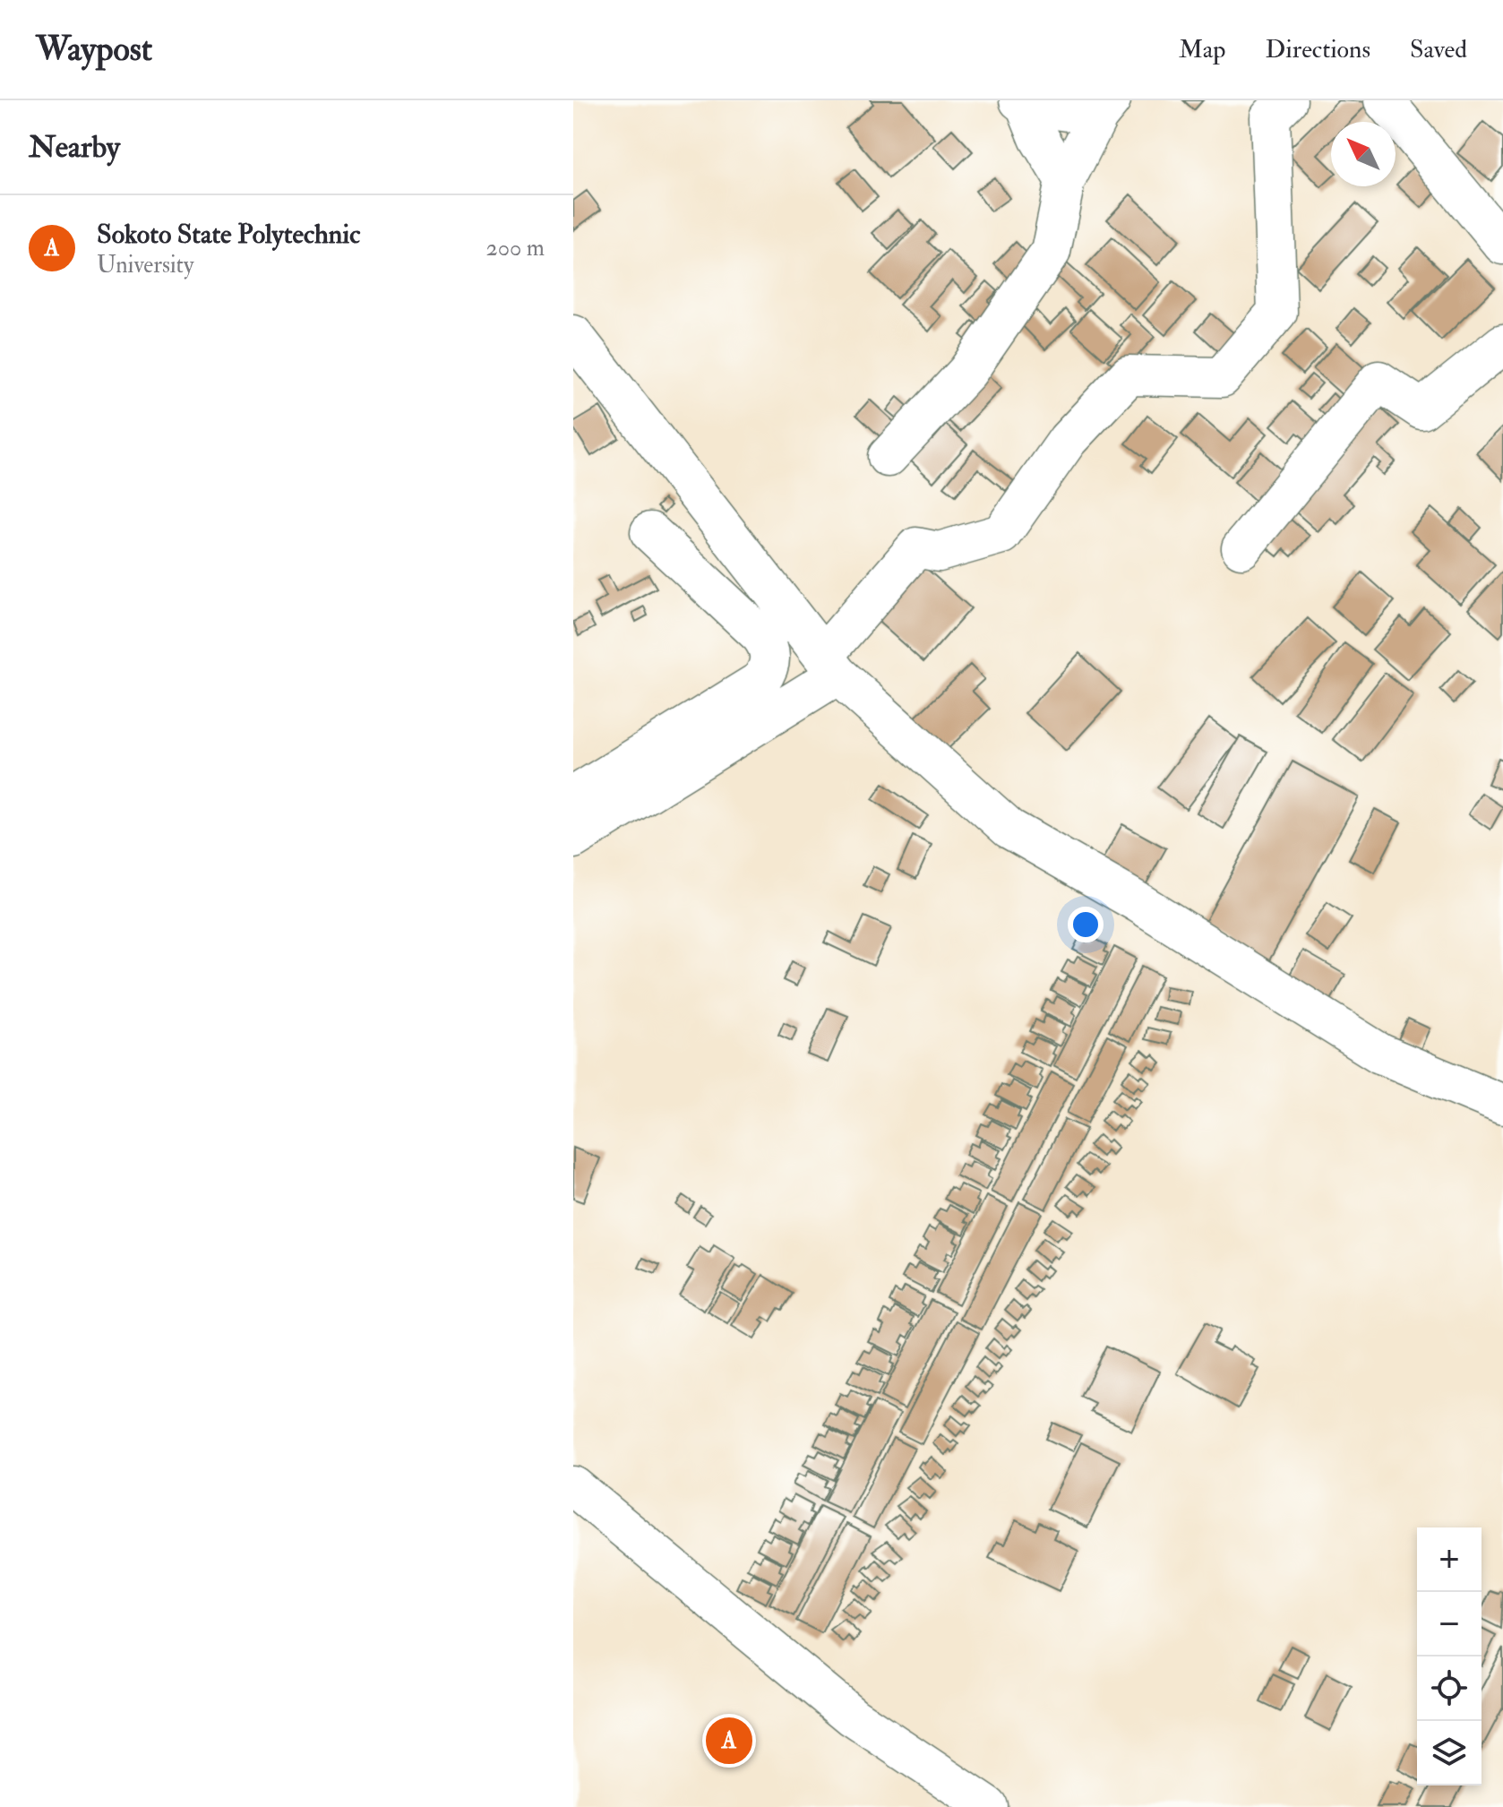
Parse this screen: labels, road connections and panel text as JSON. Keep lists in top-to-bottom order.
{
  "north": "top left",
  "page": {
    "header": "Waypost",
    "nav": ["Map", "Directions", "Saved"],
    "heading": "Nearby",
    "list": [
      {
        "mark": "A",
        "name": "Sokoto State Polytechnic",
        "note": "University",
        "value": "200 m"
      }
    ],
    "map_buttons": ["+", "−"],
    "pins": "A"
  }
}
